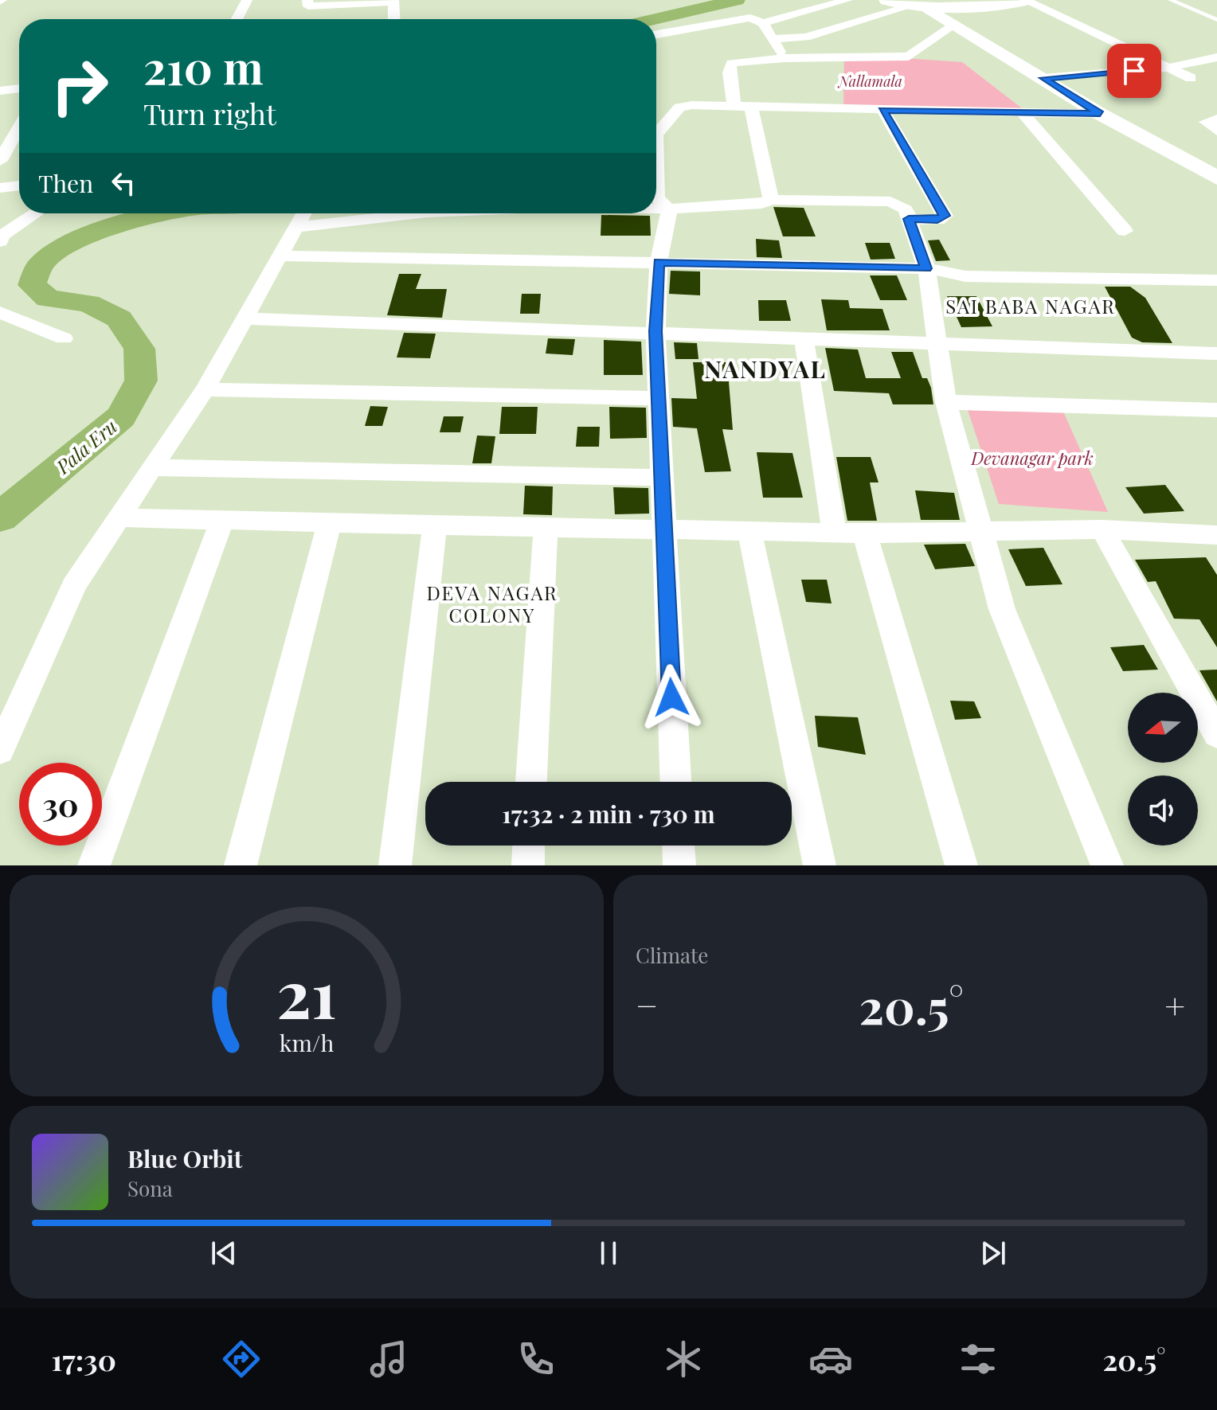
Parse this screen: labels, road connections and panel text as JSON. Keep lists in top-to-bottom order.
{
  "districts": ["SAI BABA NAGAR", "NANDYAL", "DEVA NAGAR COLONY"],
  "water": ["Pala Eru"],
  "parks": ["Nallamala", "Devanagar park"],
  "north": "left",
  "page": {
    "turn": ["210 m", "Turn right"],
    "then": "Then",
    "limit": "30",
    "trip": "17:32 · 2 min · 730 m",
    "tile": "Climate",
    "heat": ["−", "20.5°", "+"],
    "song": ["Blue Orbit", "Sona"],
    "tabs": ["17:30", "20.5°"],
    "gauge": ["21", "km/h"]
  }
}
